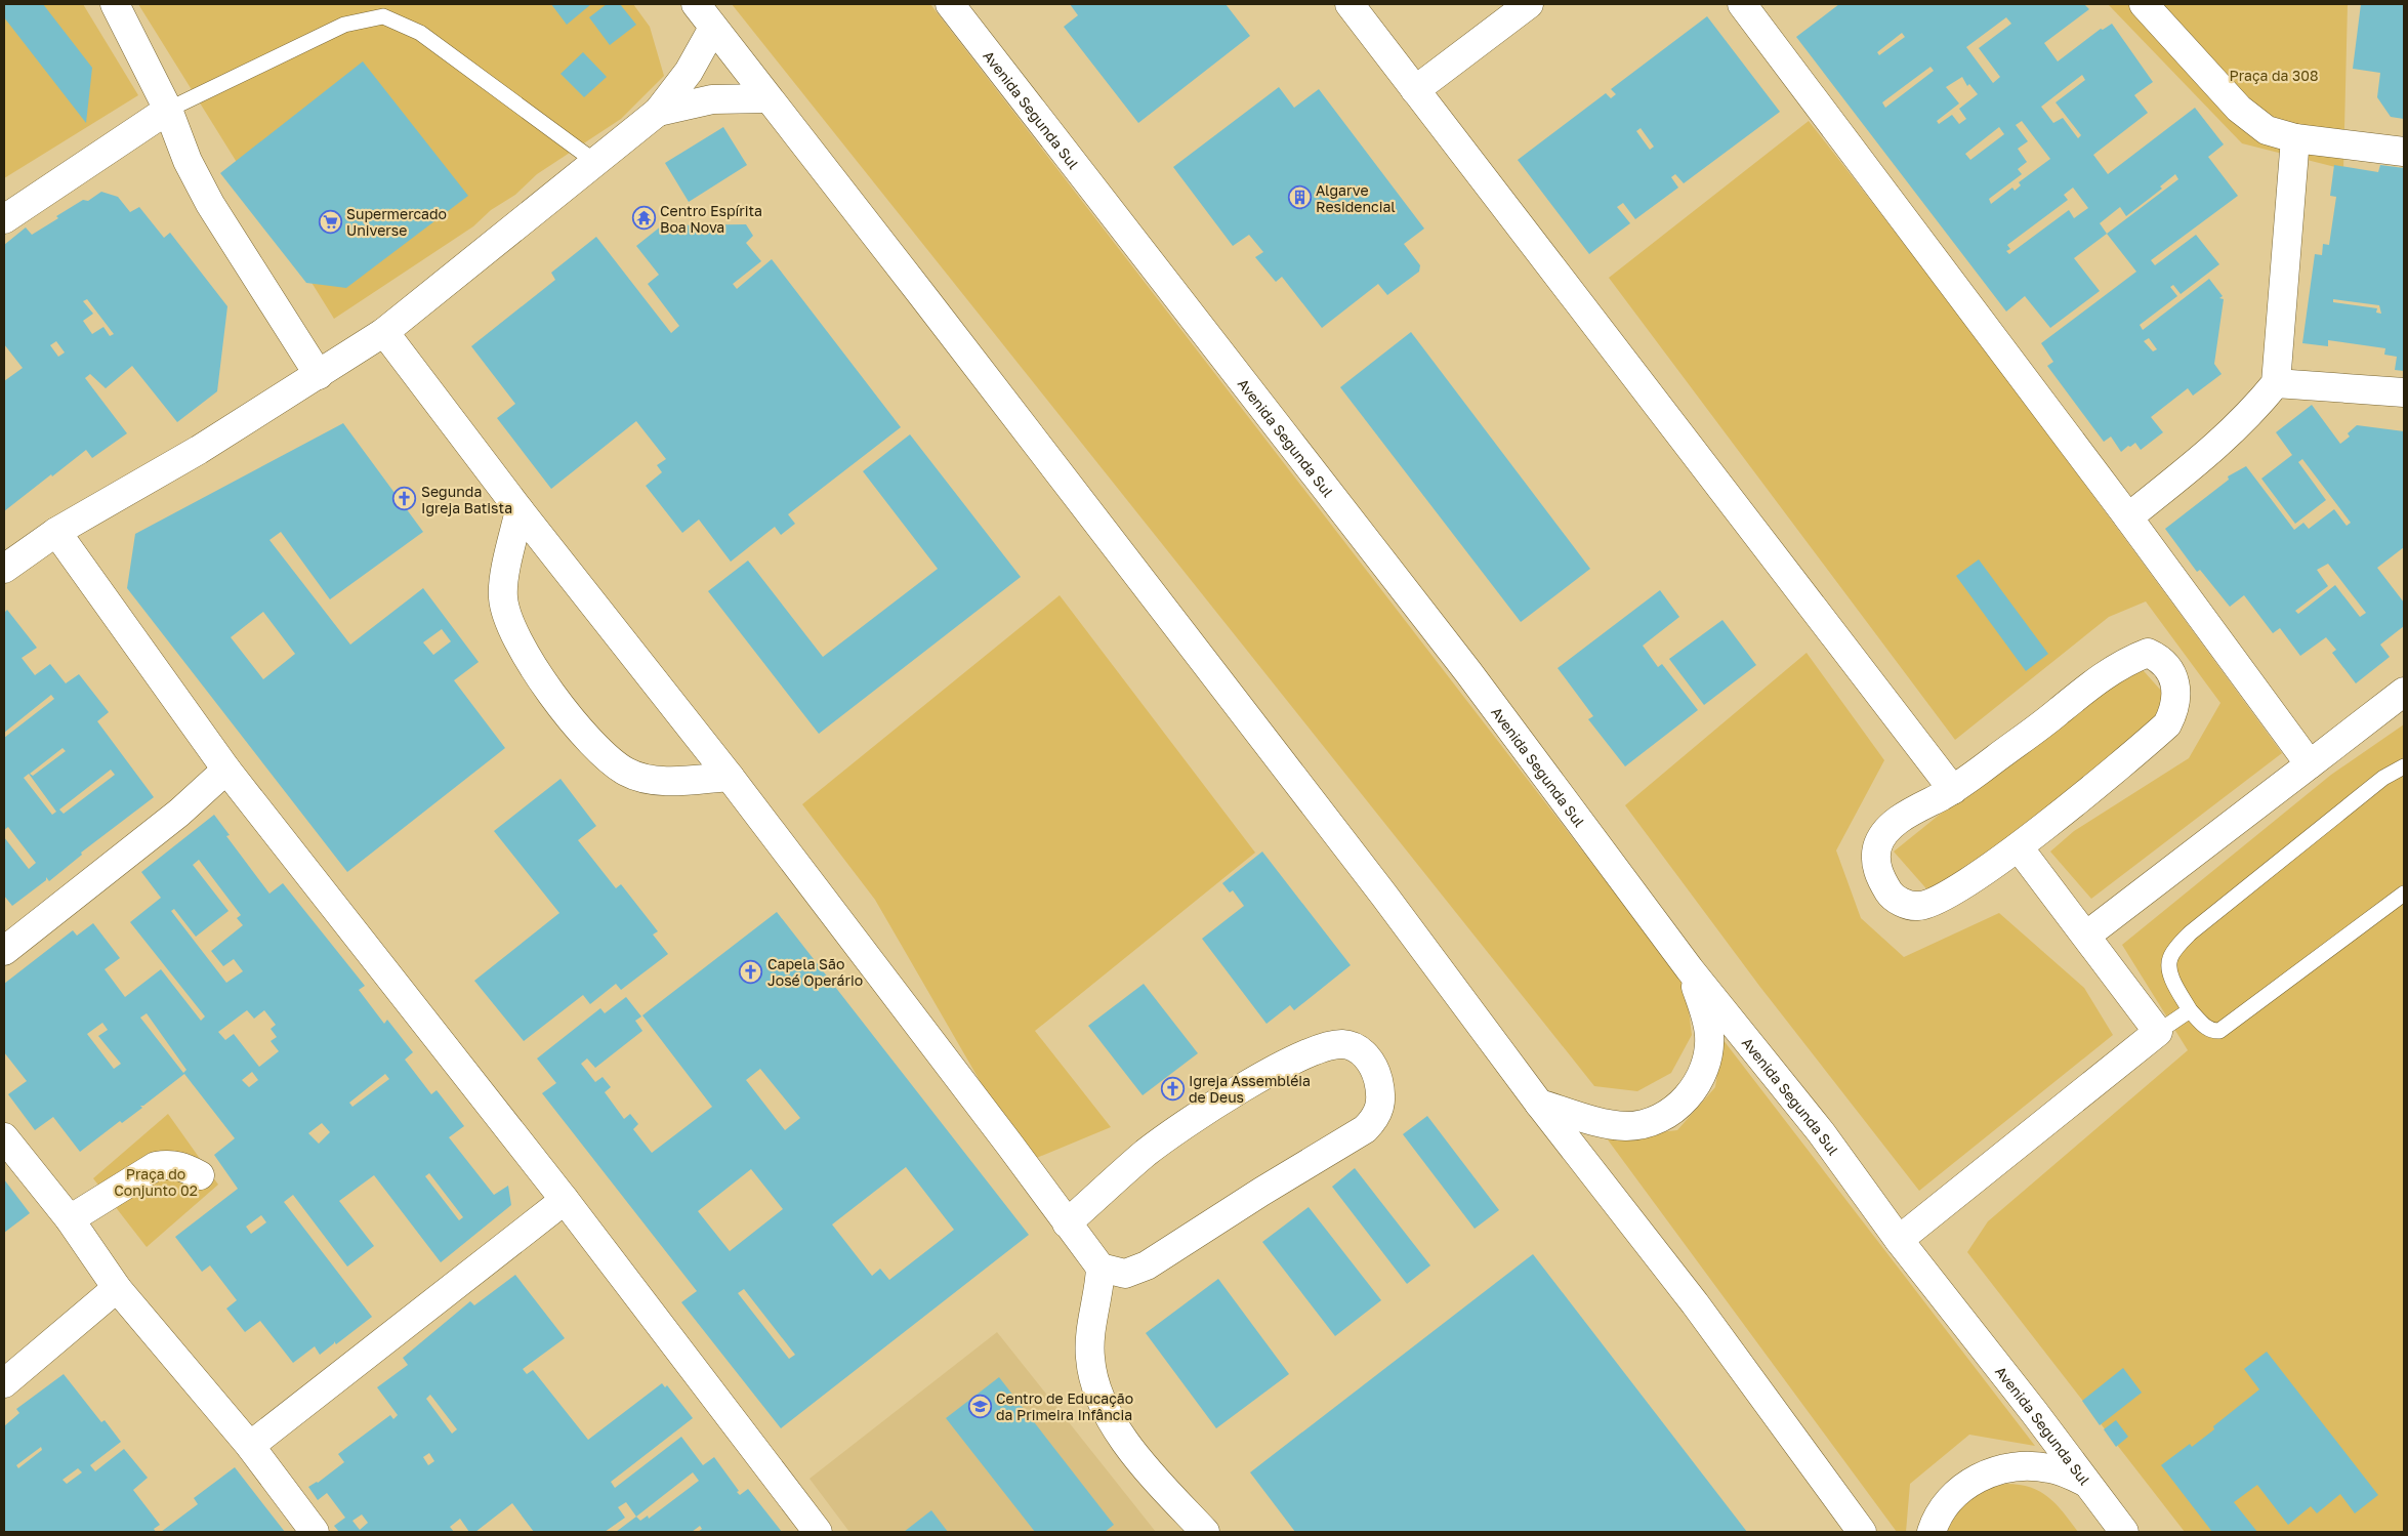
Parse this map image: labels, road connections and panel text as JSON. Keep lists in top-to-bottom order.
{
  "streets": {
    "street": ["Avenida Segunda Sul"]
  },
  "parks": ["Praça da 308", "Praça do Conjunto 02"],
  "places": {
    "building": ["Algarve Residencial"],
    "temple": ["Centro Espírita Boa Nova"],
    "supermarket": ["Supermercado Universe"],
    "church": ["Segunda Igreja Batista", "Capela São José Operário", "Igreja Assembléia de Deus"],
    "school or university": ["Centro de Educação da Primeira Infância"]
  }
}
